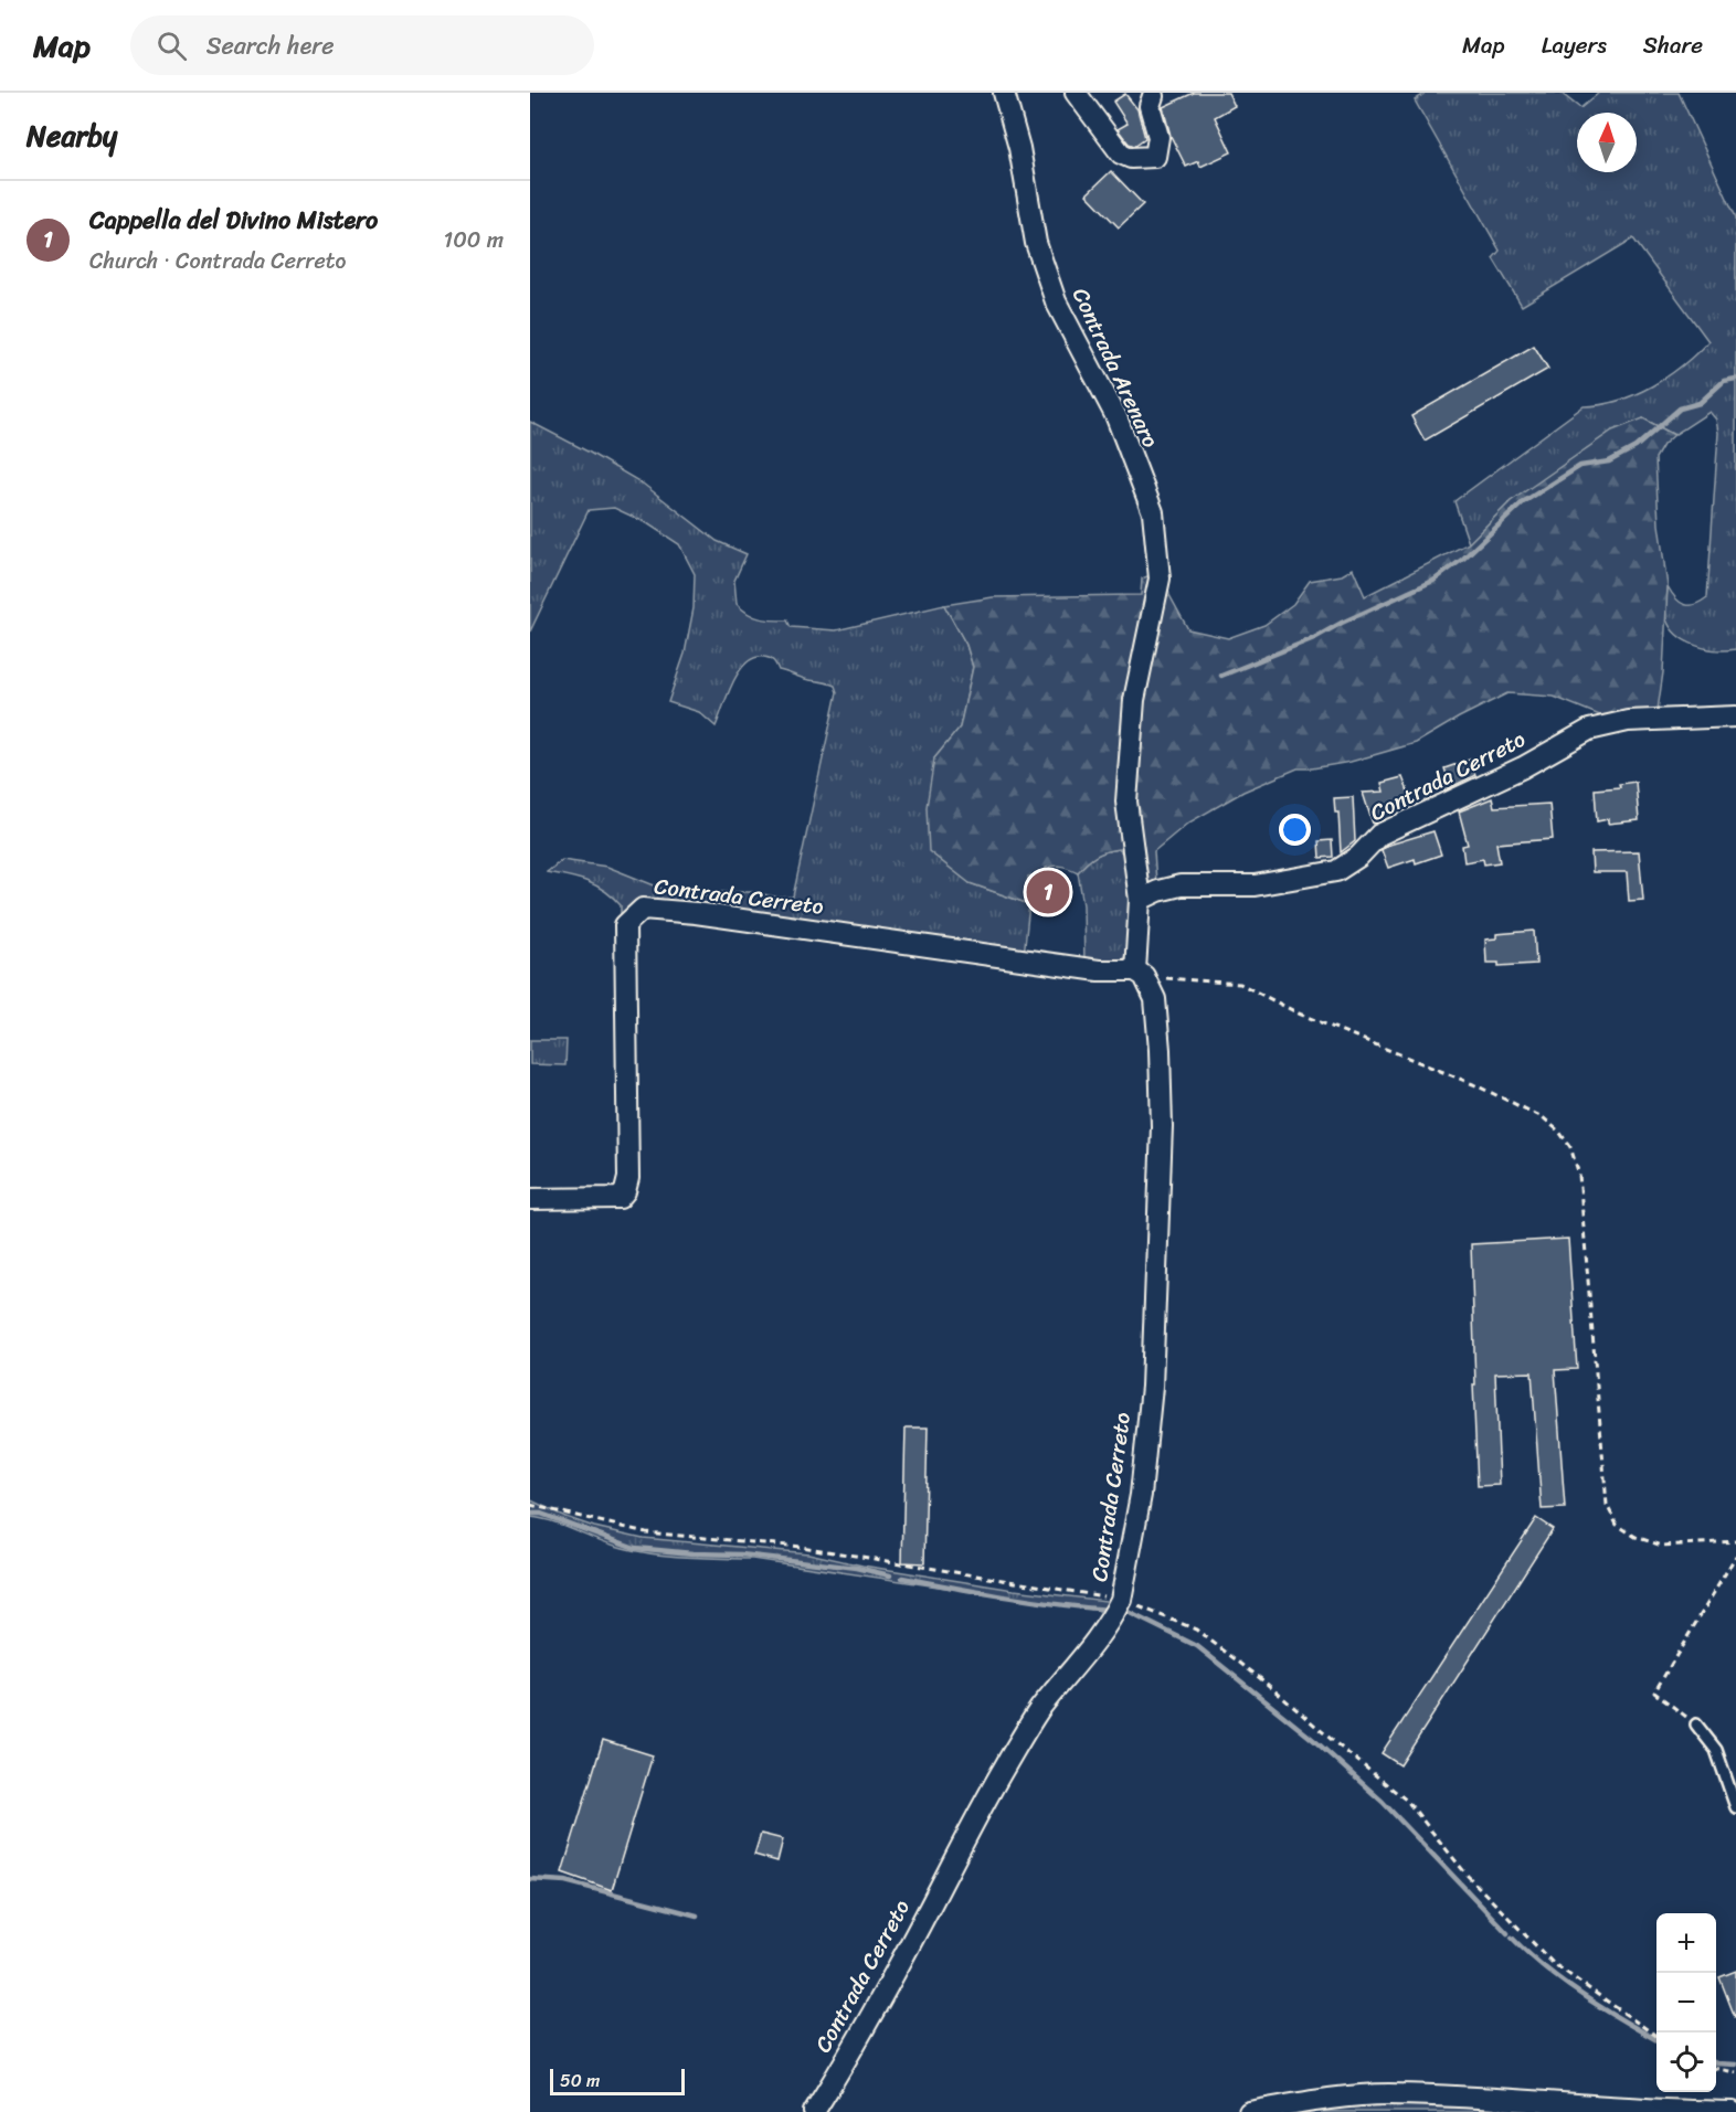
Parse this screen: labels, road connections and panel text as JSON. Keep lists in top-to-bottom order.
{
  "streets": {
    "street": ["Contrada Arenaro", "Contrada Cerreto"]
  },
  "crossings": [
    ["Contrada Arenaro", "Contrada Cerreto"]
  ],
  "scale_bar": "50 m",
  "north": "top",
  "page": {
    "header": "Map",
    "search": "Search here",
    "nav": ["Map", "Layers", "Share"],
    "heading": "Nearby",
    "list": [
      {
        "mark": "1",
        "name": "Cappella del Divino Mistero",
        "note": "Church · Contrada Cerreto",
        "value": "100 m"
      }
    ],
    "pins": "1",
    "map_buttons": ["+", "−"],
    "scale": "50 m"
  }
}
